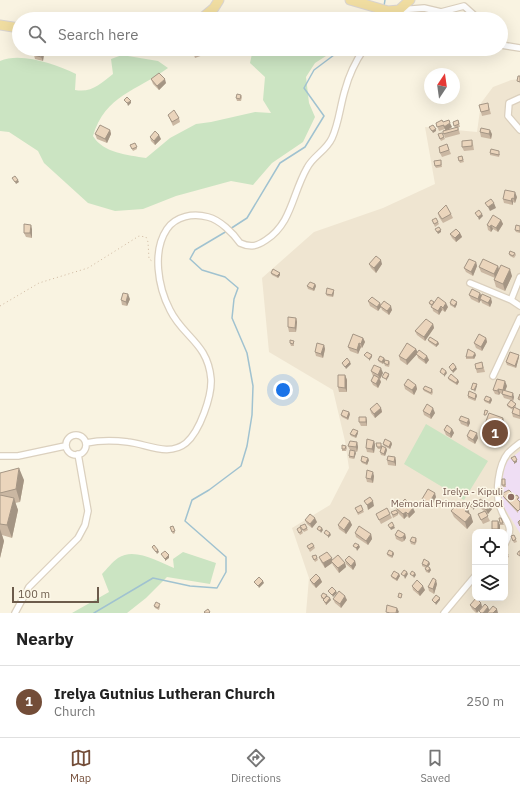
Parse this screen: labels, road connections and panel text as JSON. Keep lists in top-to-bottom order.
{
  "places": ["Irelya - Kipuli Memorial Primary School"],
  "scale_bar": "100 m",
  "north": "top",
  "page": {
    "search": "Search here",
    "pins": "1",
    "scale": "100 m",
    "heading": "Nearby",
    "list": [
      {
        "mark": "1",
        "name": "Irelya Gutnius Lutheran Church",
        "note": "Church",
        "value": "250 m"
      }
    ],
    "nav": ["Map", "Directions", "Saved"]
  }
}
